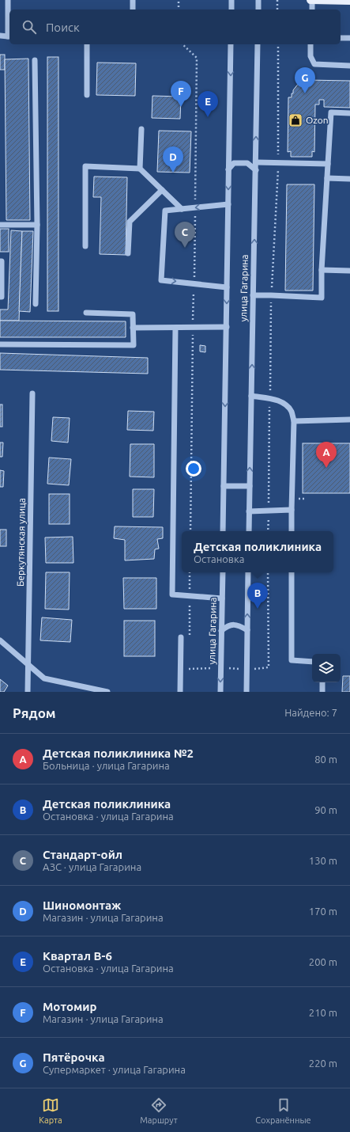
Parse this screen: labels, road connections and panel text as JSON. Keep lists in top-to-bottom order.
{
  "streets": {
    "street": ["улица Гагарина", "Беркутянская улица"]
  },
  "places": {
    "shop": ["Ozon"]
  },
  "page": {
    "search": "Поиск",
    "pins": [
      "G",
      "F",
      "E",
      "D",
      "C",
      "A",
      "B"
    ],
    "popup": ["Детская поликлиника", "Остановка"],
    "heading": ["Рядом", "Найдено: 7"],
    "list": [
      {
        "mark": "A",
        "name": "Детская поликлиника №2",
        "note": "Больница · улица Гагарина",
        "value": "80 m"
      },
      {
        "mark": "B",
        "name": "Детская поликлиника",
        "note": "Остановка · улица Гагарина",
        "value": "90 m"
      },
      {
        "mark": "C",
        "name": "Стандарт-ойл",
        "note": "АЗС · улица Гагарина",
        "value": "130 m"
      },
      {
        "mark": "D",
        "name": "Шиномонтаж",
        "note": "Магазин · улица Гагарина",
        "value": "170 m"
      },
      {
        "mark": "E",
        "name": "Квартал В-6",
        "note": "Остановка · улица Гагарина",
        "value": "200 m"
      },
      {
        "mark": "F",
        "name": "Мотомир",
        "note": "Магазин · улица Гагарина",
        "value": "210 m"
      },
      {
        "mark": "G",
        "name": "Пятёрочка",
        "note": "Супермаркет · улица Гагарина",
        "value": "220 m"
      }
    ],
    "nav": ["Карта", "Маршрут", "Сохранённые"]
  }
}
